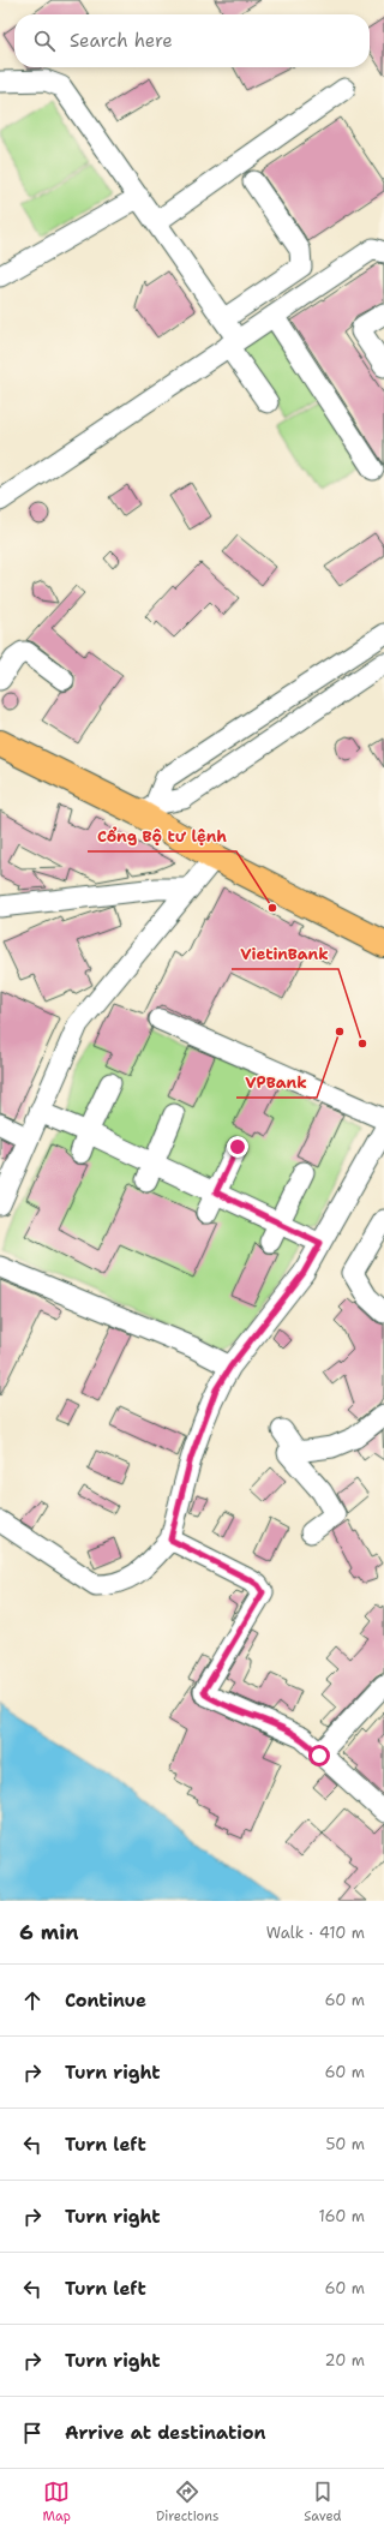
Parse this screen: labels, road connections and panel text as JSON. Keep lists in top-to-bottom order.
{
  "places": ["Cổng Bộ tư lệnh", "VPBank", "VietinBank"],
  "page": {
    "search": "Search here",
    "heading": ["6 min", "Walk · 410 m"],
    "list": [
      ["Continue", "60 m"],
      ["Turn right", "60 m"],
      ["Turn left", "50 m"],
      ["Turn right", "160 m"],
      ["Turn left", "60 m"],
      ["Turn right", "20 m"],
      "Arrive at destination"
    ],
    "nav": ["Map", "Directions", "Saved"]
  }
}
